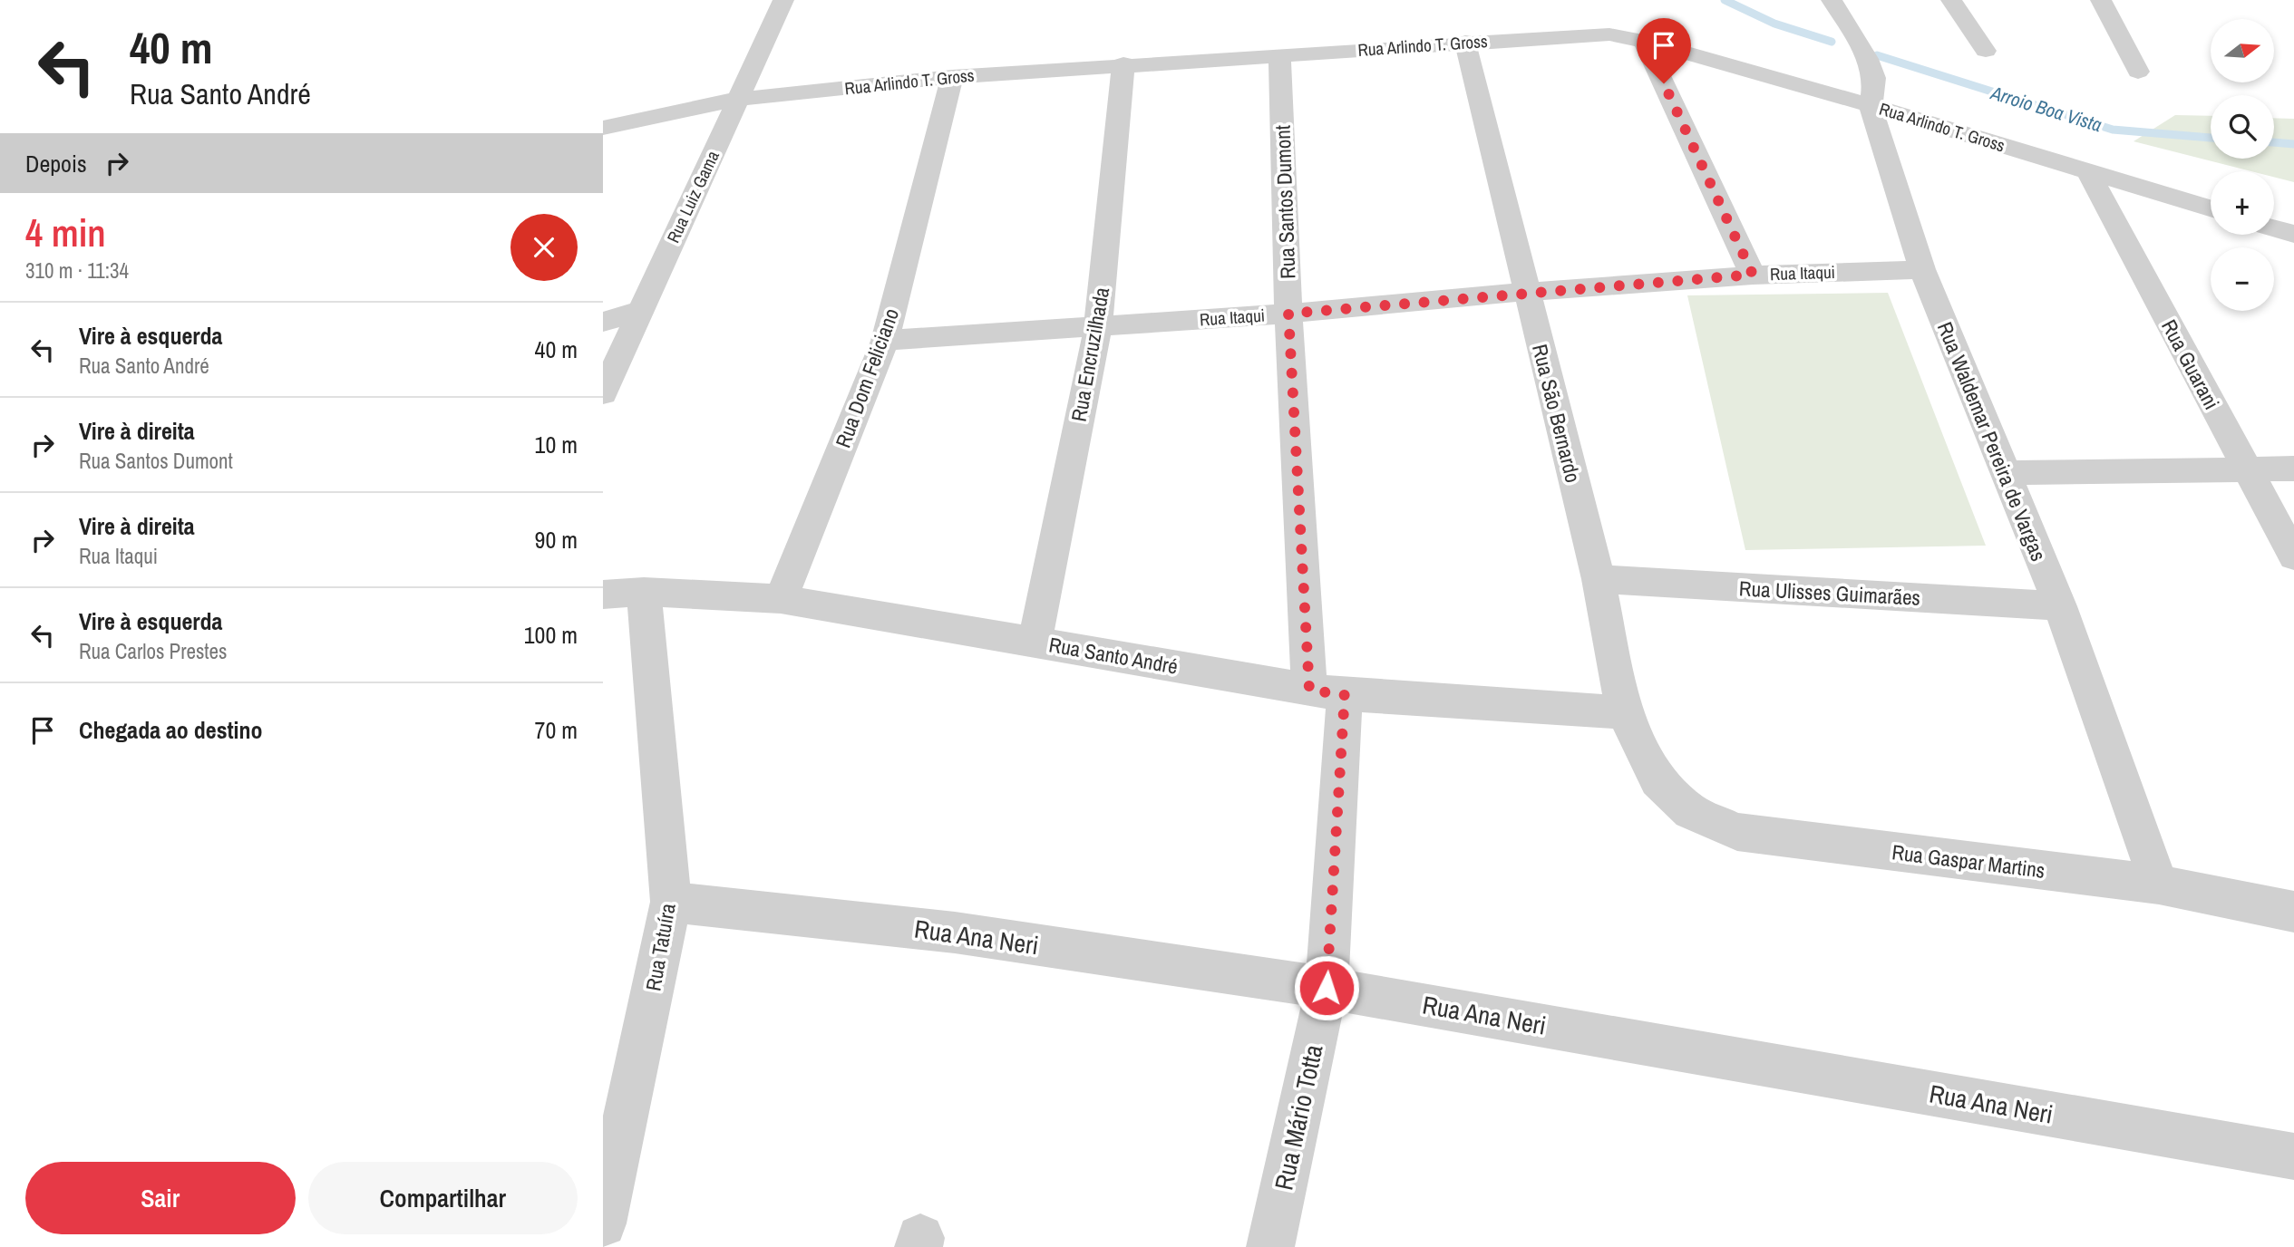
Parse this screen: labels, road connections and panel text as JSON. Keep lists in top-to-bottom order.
{
  "streets": {
    "street": [
      "Rua Arlindo T. Gross",
      "Rua Luiz Gama",
      "Rua Santos Dumont",
      "Rua Itaqui",
      "Rua Encruzilhada",
      "Rua Guarani",
      "Rua Dom Feliciano",
      "Rua São Bernardo",
      "Rua Waldemar Pereira de Vargas",
      "Rua Ulisses Guimarães",
      "Rua Santo André",
      "Rua Gaspar Martins",
      "Rua Ana Neri",
      "Rua Tatuíra",
      "Rua Mário Totta"
    ]
  },
  "crossings": [
    ["Rua Arlindo T. Gross", "Rua Luiz Gama"],
    ["Rua Arlindo T. Gross", "Rua Santos Dumont"],
    ["Rua Arlindo T. Gross", "Rua Encruzilhada"],
    ["Rua Arlindo T. Gross", "Rua Guarani"],
    ["Rua Arlindo T. Gross", "Rua Dom Feliciano"],
    ["Rua Arlindo T. Gross", "Rua São Bernardo"],
    ["Rua Arlindo T. Gross", "Rua Waldemar Pereira de Vargas"],
    ["Rua Santos Dumont", "Rua Itaqui"],
    ["Rua Santos Dumont", "Rua Santo André"],
    ["Rua Santos Dumont", "Rua Mário Totta"],
    ["Rua Itaqui", "Rua Encruzilhada"],
    ["Rua Itaqui", "Rua Dom Feliciano"],
    ["Rua Itaqui", "Rua São Bernardo"],
    ["Rua Itaqui", "Rua Waldemar Pereira de Vargas"],
    ["Rua Encruzilhada", "Rua Santo André"],
    ["Rua Dom Feliciano", "Rua Santo André"],
    ["Rua São Bernardo", "Rua Ulisses Guimarães"],
    ["Rua São Bernardo", "Rua Santo André"],
    ["Rua São Bernardo", "Rua Gaspar Martins"],
    ["Rua Waldemar Pereira de Vargas", "Rua Ulisses Guimarães"],
    ["Rua Waldemar Pereira de Vargas", "Rua Gaspar Martins"],
    ["Rua Santo André", "Rua Tatuíra"],
    ["Rua Santo André", "Rua Mário Totta"],
    ["Rua Ana Neri", "Rua Tatuíra"],
    ["Rua Ana Neri", "Rua Mário Totta"]
  ],
  "water": ["Arroio Boa Vista"],
  "north": "right",
  "page": {
    "turn": ["40 m", "Rua Santo André"],
    "map_buttons": ["+", "−"],
    "then": "Depois",
    "heading": ["4 min", "310 m · 11:34"],
    "list": [
      {
        "name": "Vire à esquerda",
        "note": "Rua Santo André",
        "value": "40 m"
      },
      {
        "name": "Vire à direita",
        "note": "Rua Santos Dumont",
        "value": "10 m"
      },
      {
        "name": "Vire à direita",
        "note": "Rua Itaqui",
        "value": "90 m"
      },
      {
        "name": "Vire à esquerda",
        "note": "Rua Carlos Prestes",
        "value": "100 m"
      },
      {
        "name": "Chegada ao destino",
        "value": "70 m"
      }
    ],
    "buttons": ["Sair", "Compartilhar"]
  }
}
